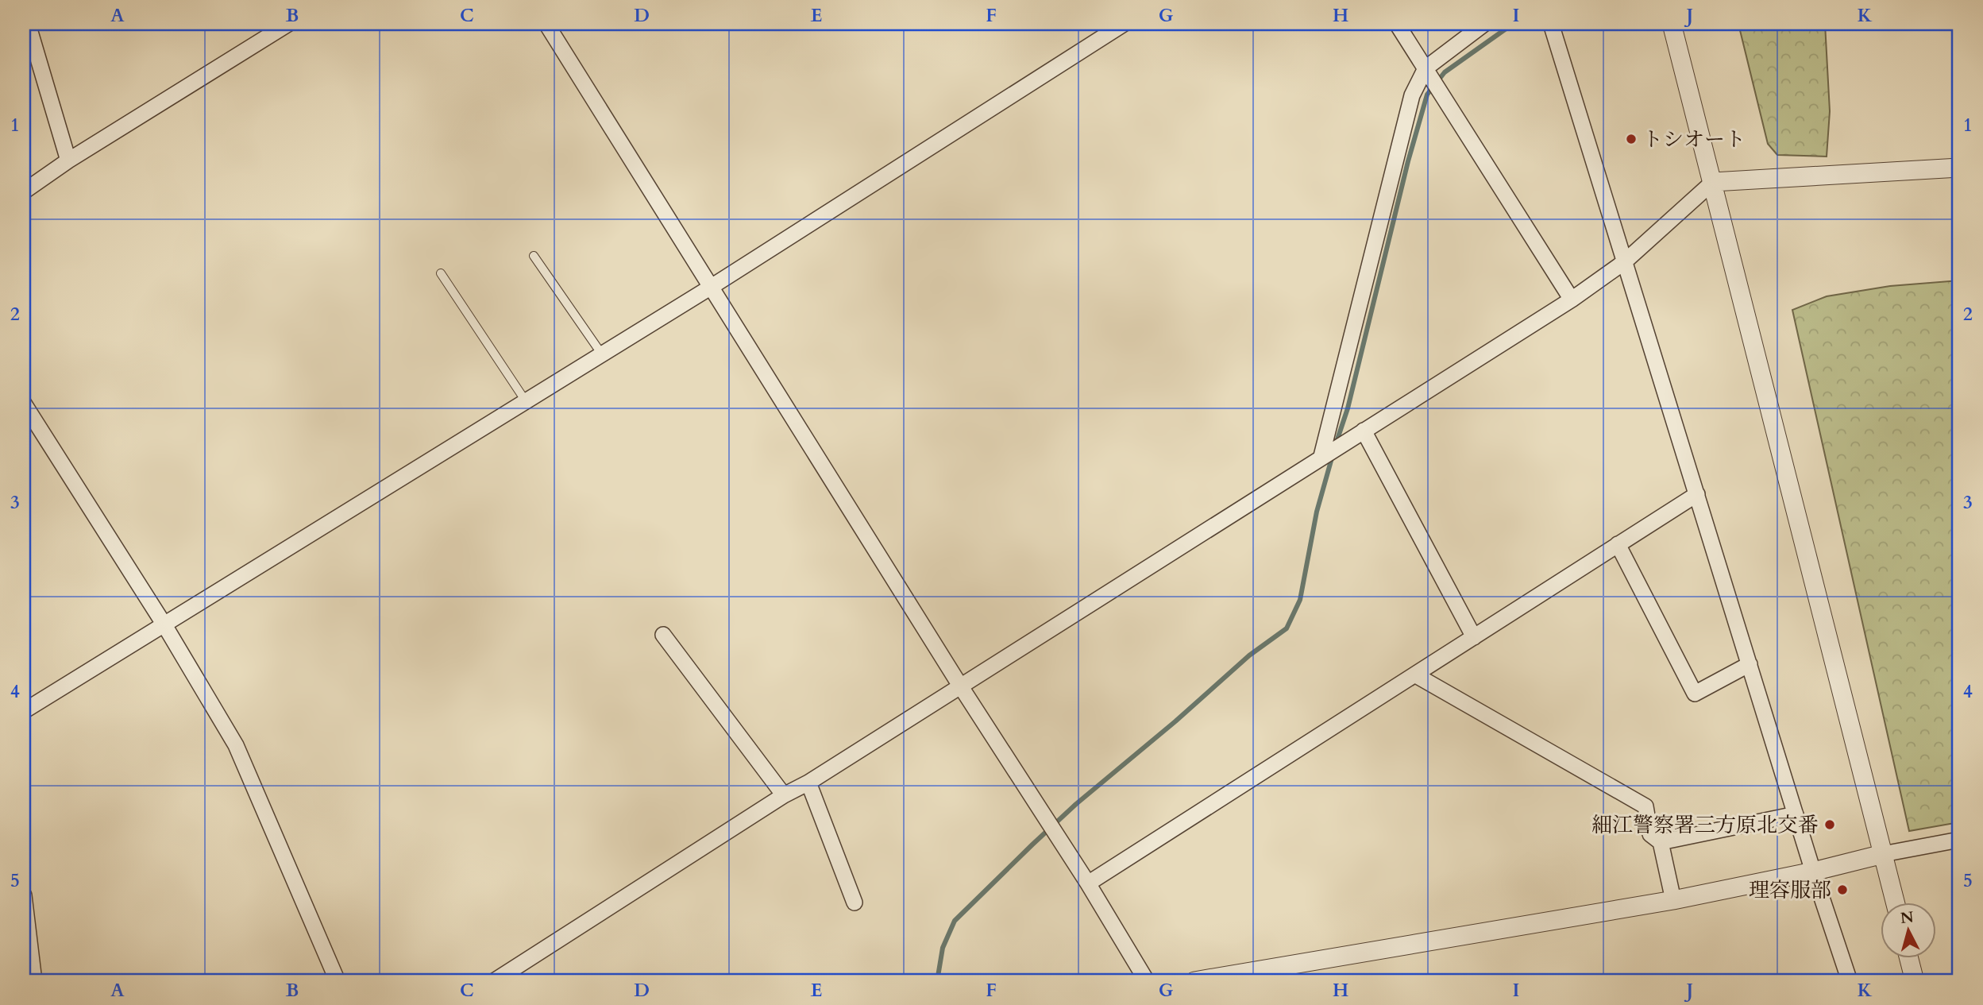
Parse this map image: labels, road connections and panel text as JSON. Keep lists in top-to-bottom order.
{
  "places": ["トシオート", "細江警察署三方原北交番", "理容服部"],
  "north": "top",
  "grid": {
    "columns": [
      "A",
      "B",
      "C",
      "D",
      "E",
      "F",
      "G",
      "H",
      "I",
      "J",
      "K"
    ],
    "rows": [
      "1",
      "2",
      "3",
      "4",
      "5"
    ]
  }
}
